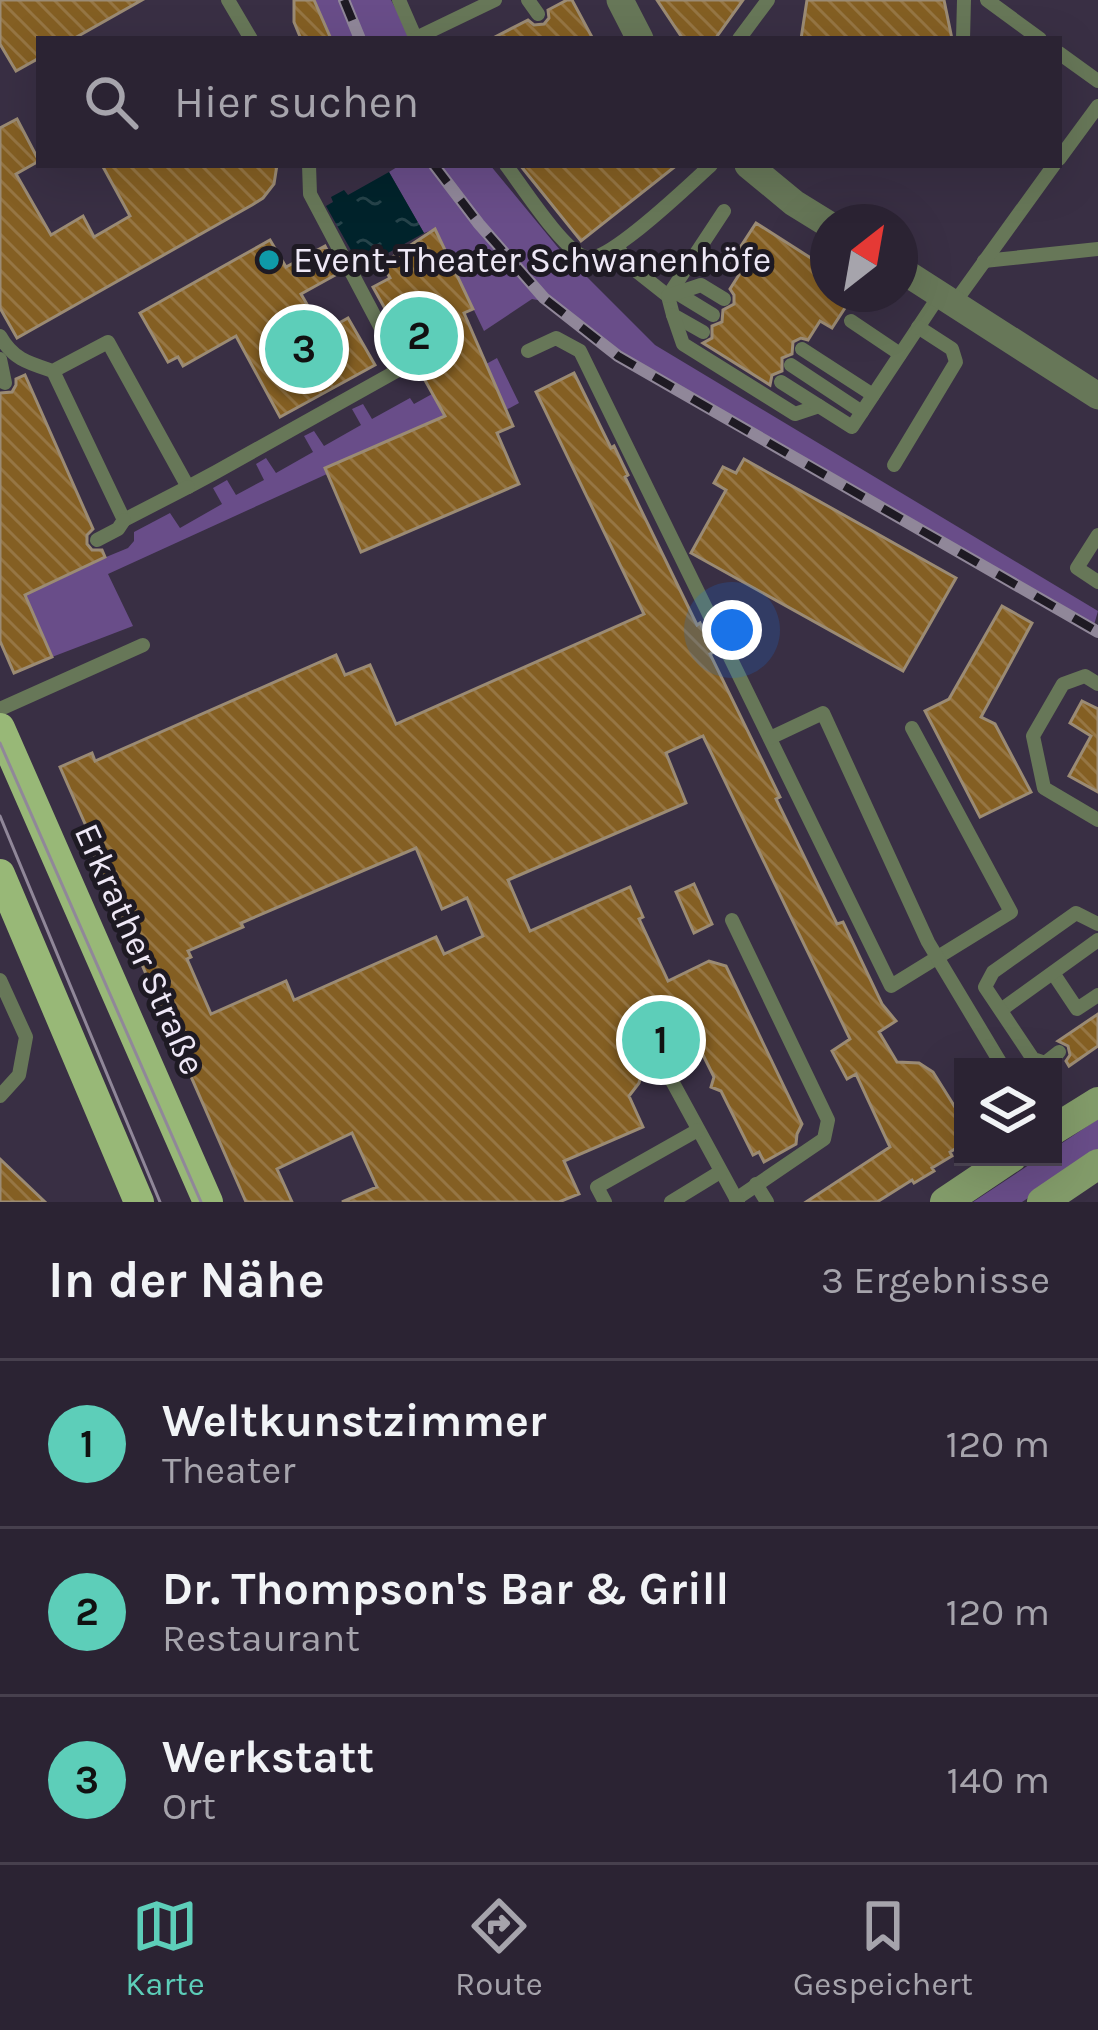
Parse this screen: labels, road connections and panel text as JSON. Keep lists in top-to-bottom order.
{
  "streets": {
    "main road": ["Erkrather Straße"]
  },
  "places": ["Event-Theater Schwanenhöfe"],
  "north": "top right",
  "page": {
    "search": "Hier suchen",
    "pins": ["2", "3", "1"],
    "heading": ["In der Nähe", "3 Ergebnisse"],
    "list": [
      {
        "mark": "1",
        "name": "Weltkunstzimmer",
        "note": "Theater",
        "value": "120 m"
      },
      {
        "mark": "2",
        "name": "Dr. Thompson's Bar & Grill",
        "note": "Restaurant",
        "value": "120 m"
      },
      {
        "mark": "3",
        "name": "Werkstatt",
        "note": "Ort",
        "value": "140 m"
      }
    ],
    "nav": ["Karte", "Route", "Gespeichert"]
  }
}
